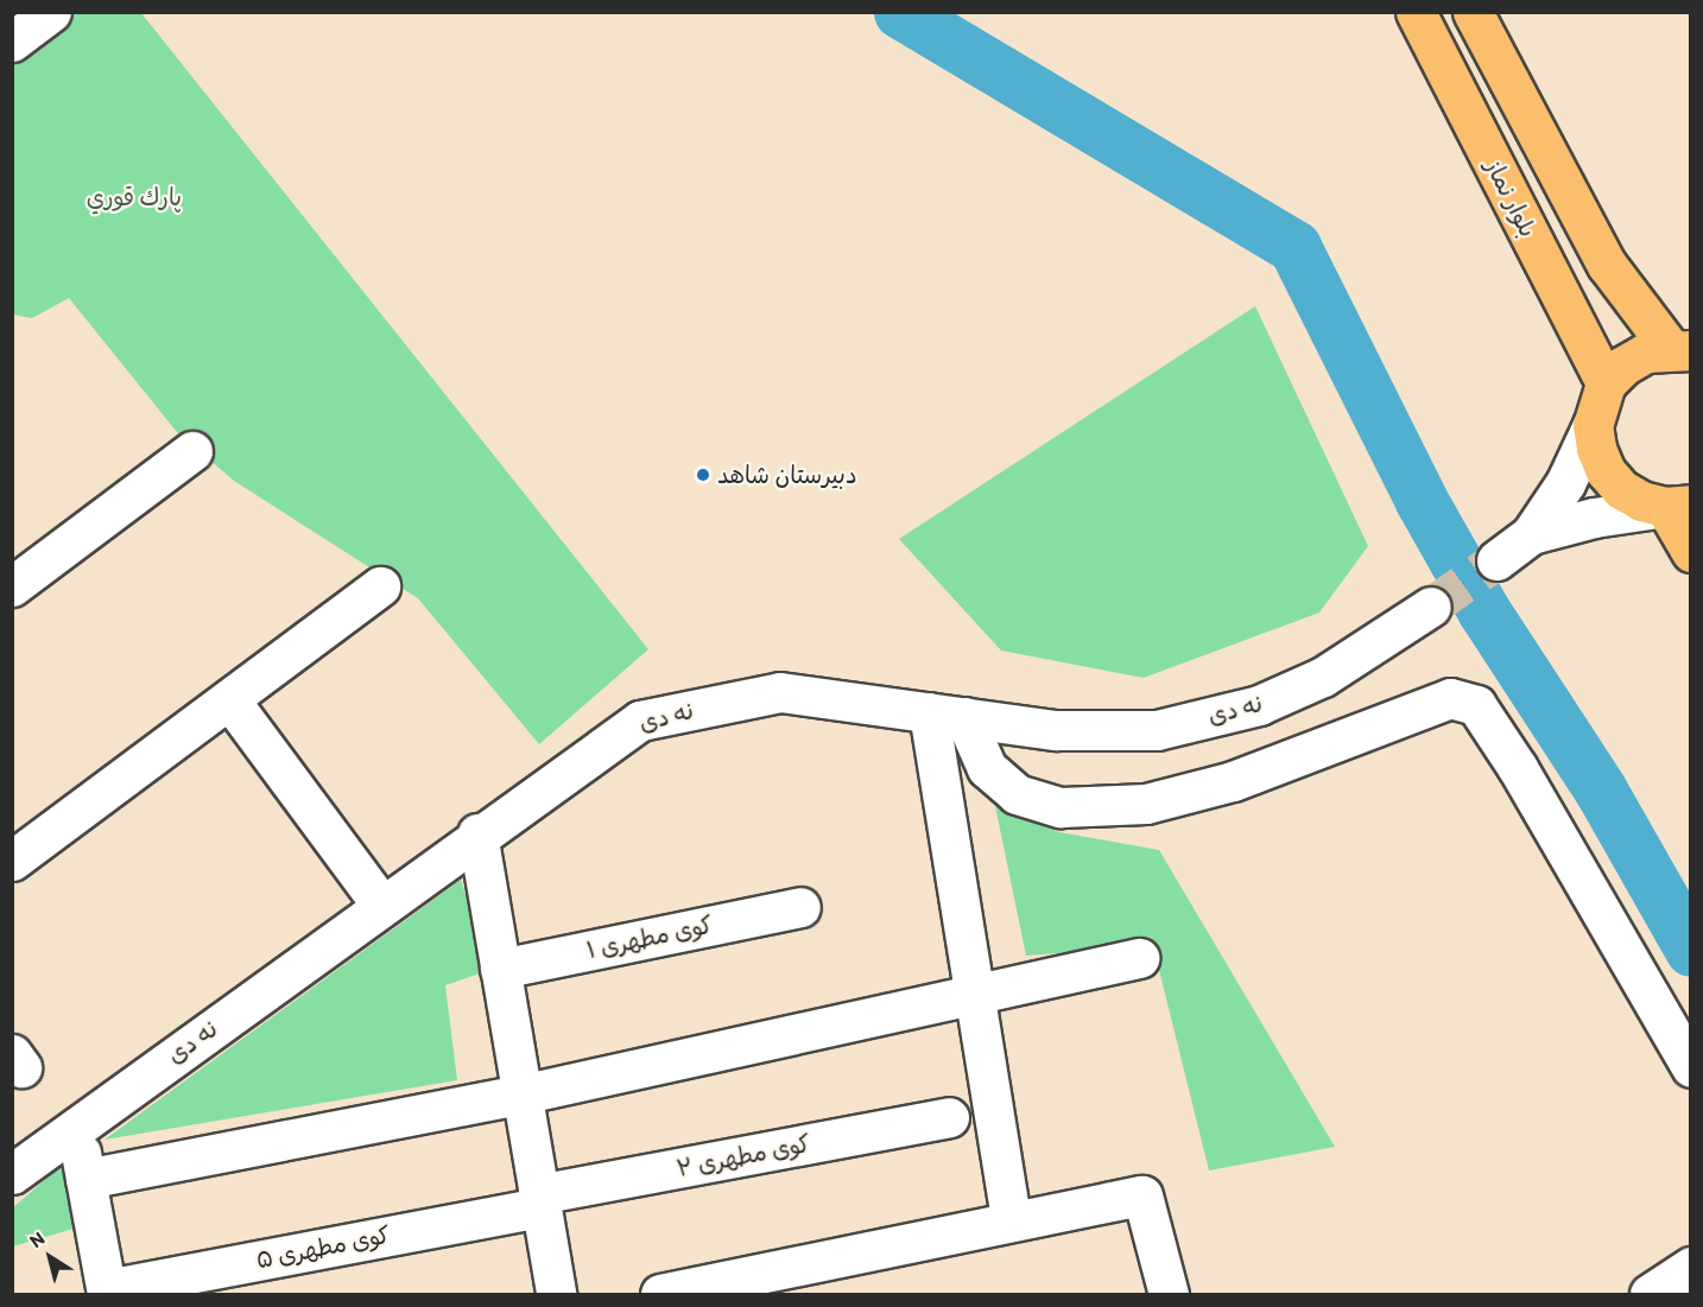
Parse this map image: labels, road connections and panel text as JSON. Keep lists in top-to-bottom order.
{
  "streets": {
    "main road": ["بلوار نماز"],
    "street": [
      "نه دی",
      "کوی مطهری ۱",
      "کوی مطهری ۲",
      "کوی مطهری ۵"
    ]
  },
  "crossings": [
    ["کوی مطهری ۲", "کوی مطهری ۵"]
  ],
  "parks": ["پارك قوري"],
  "places": ["دبیرستان شاهد"],
  "north": "top left"
}
